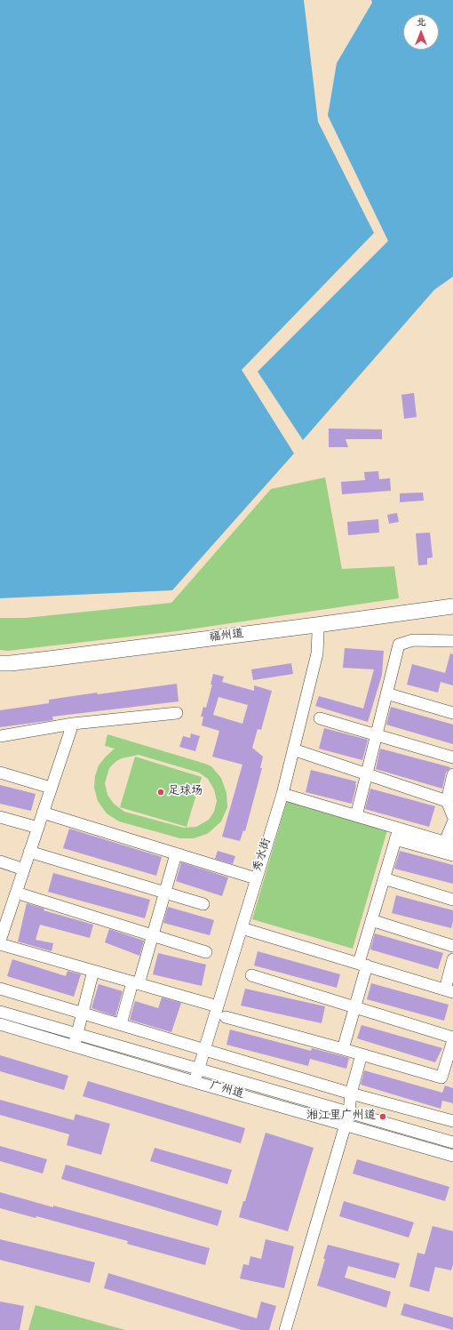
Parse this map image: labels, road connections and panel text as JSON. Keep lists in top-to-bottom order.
{
  "streets": {
    "main road": ["福州道"],
    "street": ["秀水街", "广州道"]
  },
  "crossings": [
    ["福州道", "秀水街"],
    ["秀水街", "广州道"]
  ],
  "places": ["足球场", "湘江里广州道"],
  "north": "top"
}
